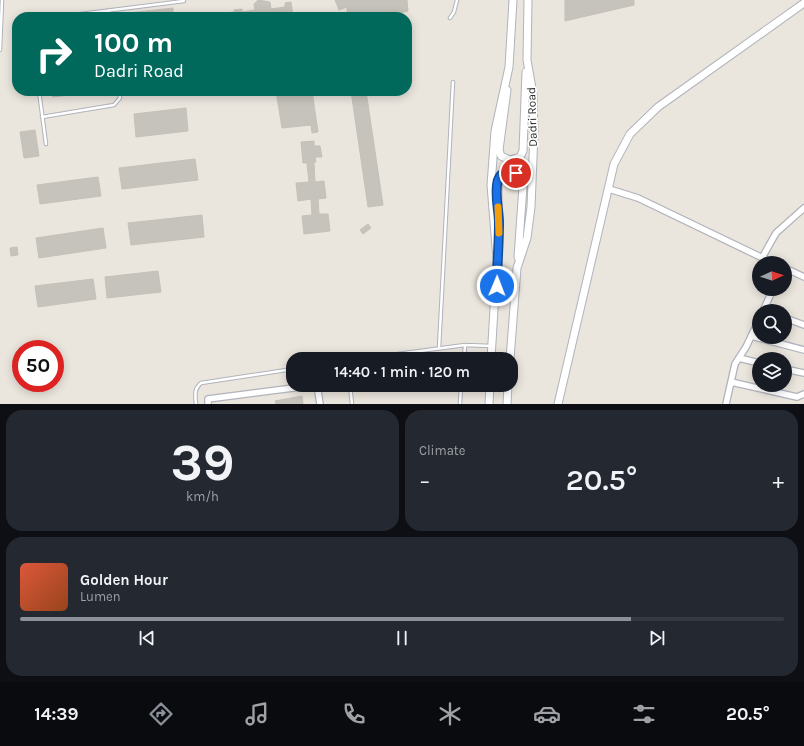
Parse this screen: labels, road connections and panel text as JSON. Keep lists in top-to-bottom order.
{
  "streets": {
    "main road": ["Dadri Road"]
  },
  "north": "right",
  "page": {
    "turn": ["100 m", "Dadri Road"],
    "limit": "50",
    "trip": "14:40 · 1 min · 120 m",
    "tile": [
      ["39", "km/h"],
      "Climate"
    ],
    "heat": ["−", "20.5°", "+"],
    "song": ["Golden Hour", "Lumen"],
    "tabs": ["14:39", "20.5°"]
  }
}
